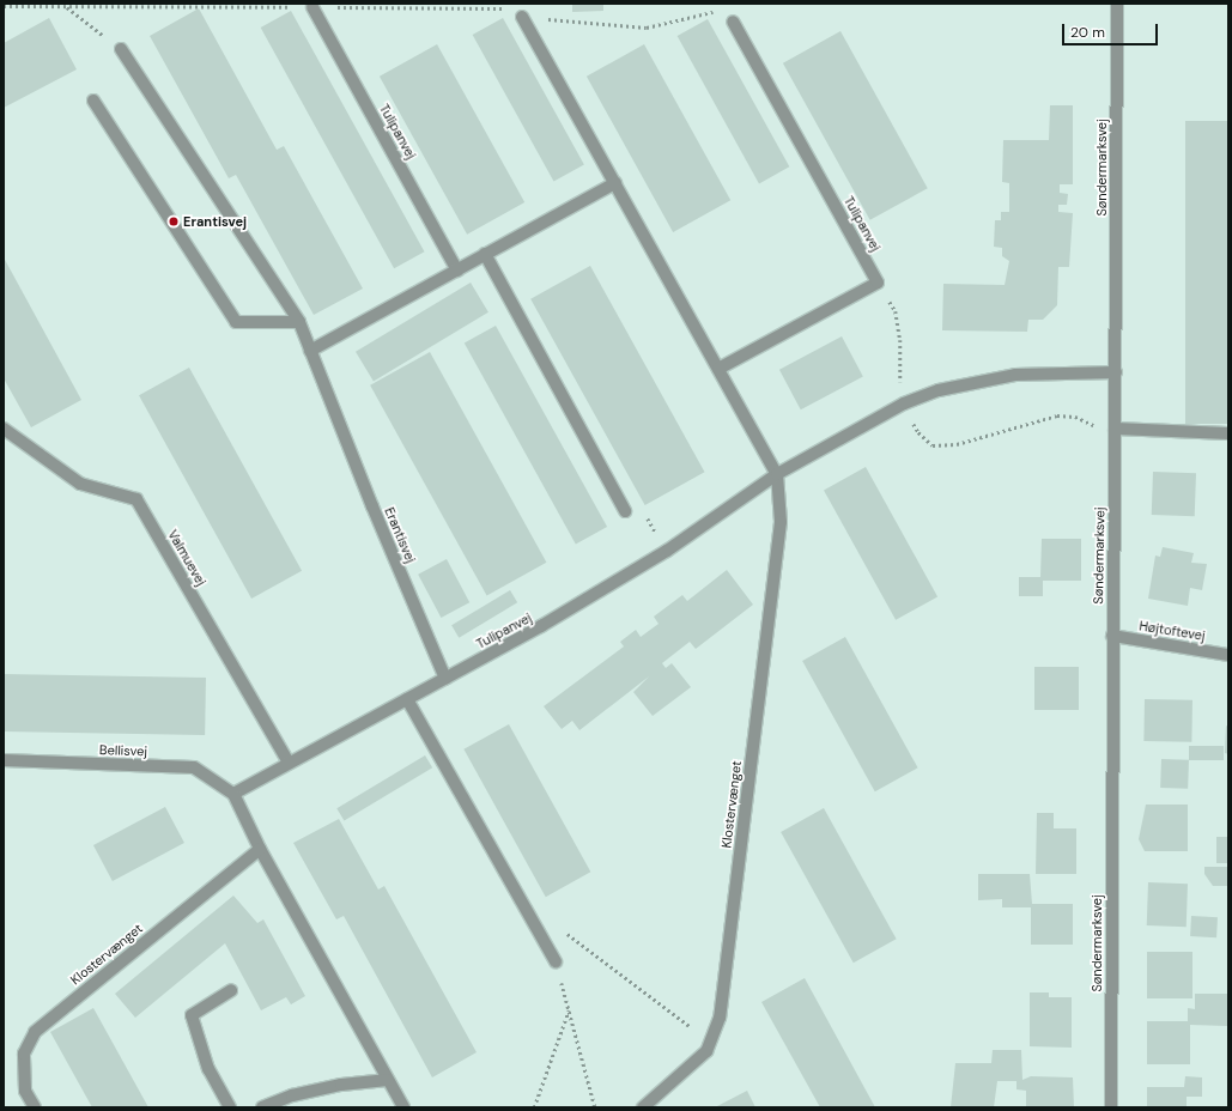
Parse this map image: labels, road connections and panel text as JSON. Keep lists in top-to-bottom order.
{
  "streets": {
    "street": [
      "Tulipanvej",
      "Søndermarksvej",
      "Erantisvej",
      "Valmuevej",
      "Højtoftevej",
      "Bellisvej",
      "Klostervænget"
    ]
  },
  "crossings": [
    ["Tulipanvej", "Søndermarksvej"],
    ["Tulipanvej", "Erantisvej"],
    ["Tulipanvej", "Valmuevej"],
    ["Tulipanvej", "Bellisvej"],
    ["Tulipanvej", "Klostervænget"],
    ["Søndermarksvej", "Højtoftevej"]
  ],
  "places": ["Erantisvej"],
  "scale_bar": "20 m"
}
